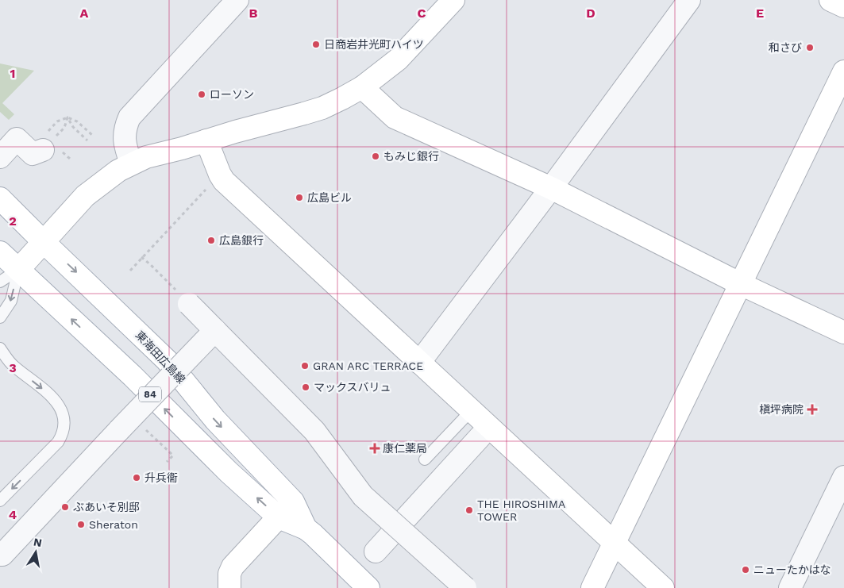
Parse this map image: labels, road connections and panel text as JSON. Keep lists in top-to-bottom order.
{
  "streets": {
    "street": ["東海田広島線", "84"]
  },
  "places": {
    "other": [
      "日商岩井光町ハイツ",
      "和さび",
      "ローソン",
      "もみじ銀行",
      "広島ビル",
      "広島銀行",
      "GRAN ARC TERRACE",
      "マックスバリュ",
      "升兵衞",
      "ぶあいそ別邸",
      "THE HIROSHIMA TOWER",
      "Sheraton",
      "ニューたかはな"
    ],
    "health": ["槇坪病院", "康仁薬局"]
  },
  "north": "top",
  "grid": {
    "columns": [
      "A",
      "B",
      "C",
      "D",
      "E"
    ],
    "rows": [
      "1",
      "2",
      "3",
      "4"
    ]
  }
}
